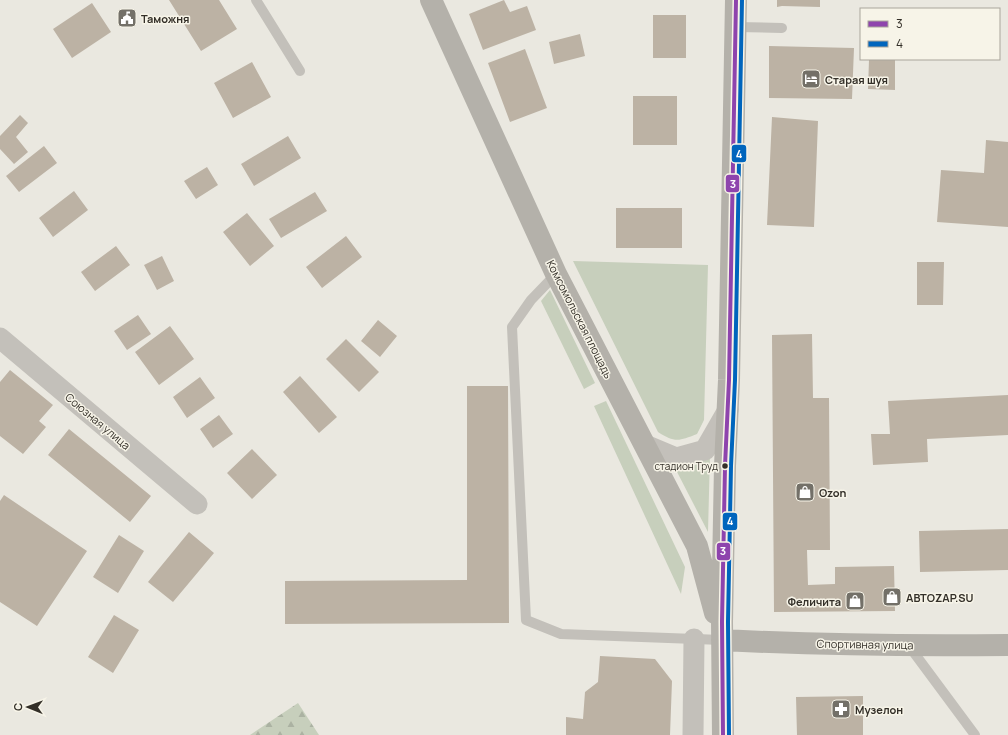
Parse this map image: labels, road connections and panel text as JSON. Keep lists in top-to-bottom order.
{
  "streets": {
    "street": ["Комсомольская площадь", "Союзная улица", "Спортивная улица"]
  },
  "crossings": [
    ["Комсомольская площадь", "Спортивная улица"]
  ],
  "places": {
    "public building": ["Таможня"],
    "hotel": ["Старая шуя"],
    "other": ["стадион Труд"],
    "shop": ["Ozon", "АВТОZAP.SU", "Феличита"],
    "pharmacy": ["Музелон"]
  },
  "lines": ["transit line 3", "transit line 4"],
  "legend": ["3", "4"],
  "north": "left"
}
